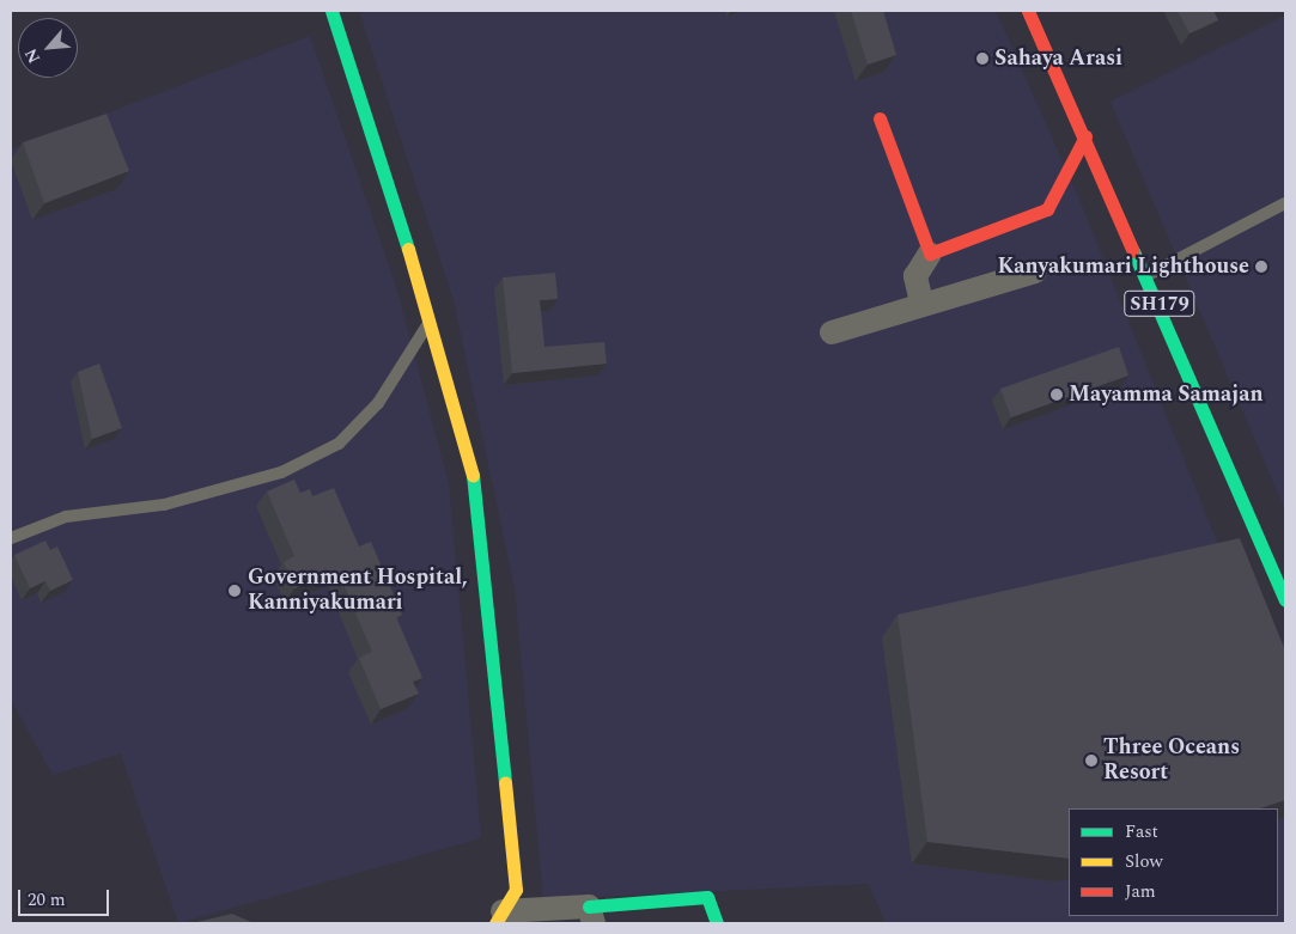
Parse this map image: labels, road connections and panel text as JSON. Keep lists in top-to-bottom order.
{
  "streets": {
    "street": ["SH179"]
  },
  "places": [
    "Sahaya Arasi",
    "Kanyakumari Lighthouse",
    "Mayamma Samajan",
    "Government Hospital, Kanniyakumari",
    "Three Oceans Resort"
  ],
  "legend": ["Fast", "Slow", "Jam"],
  "scale_bar": "20 m",
  "north": "bottom left"
}
